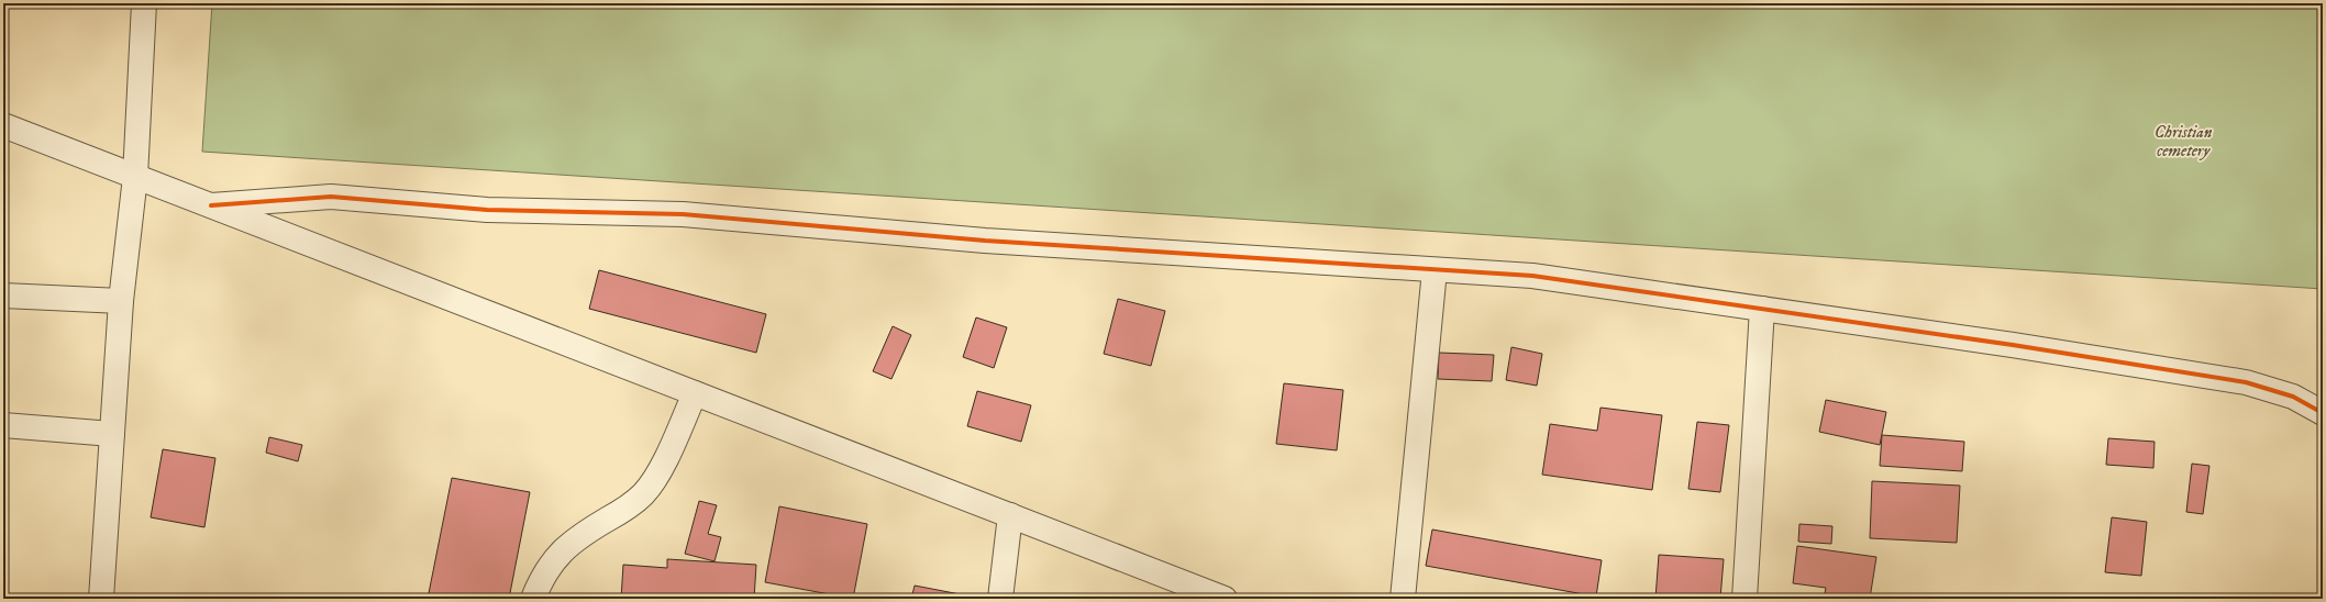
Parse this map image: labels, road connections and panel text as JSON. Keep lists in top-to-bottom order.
{
  "parks": ["Christian cemetery"]
}
